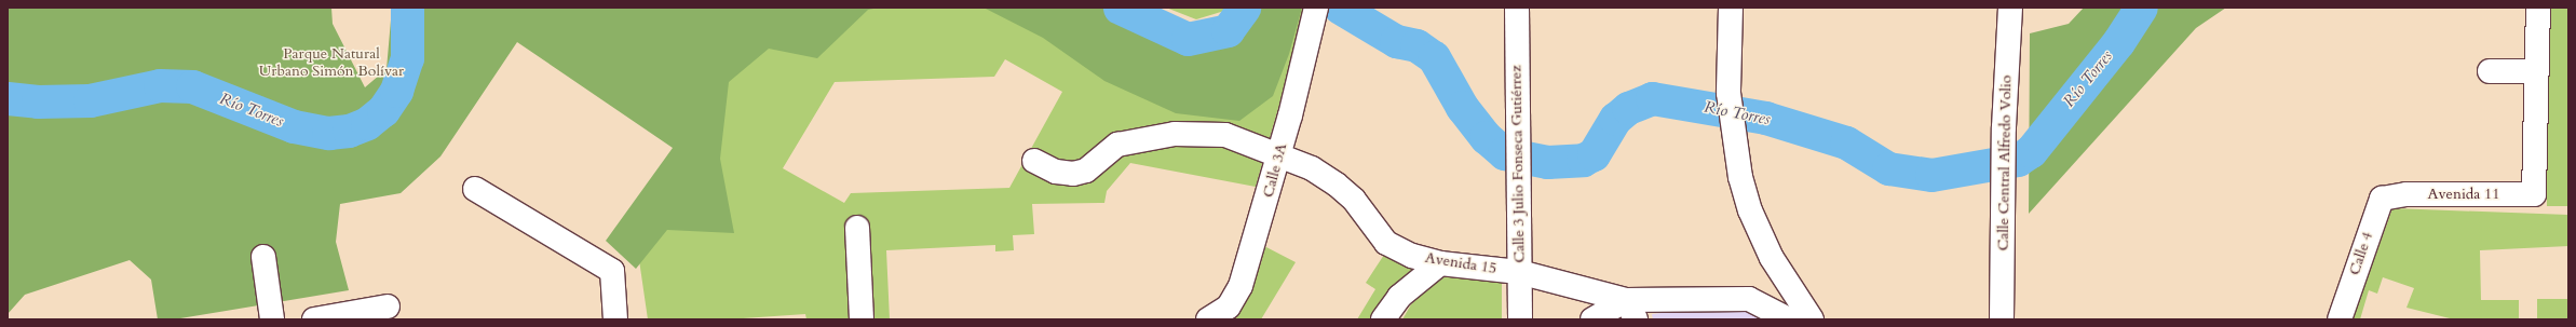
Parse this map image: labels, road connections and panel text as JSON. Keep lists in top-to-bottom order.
{
  "streets": {
    "street": [
      "Calle Central Alfredo Volio",
      "Calle 3 Julio Fonseca Gutiérrez",
      "Calle 3A",
      "Avenida 11",
      "Calle 4",
      "Avenida 15"
    ]
  },
  "crossings": [
    ["Calle 3 Julio Fonseca Gutiérrez", "Avenida 15"],
    ["Calle 3A", "Avenida 15"],
    ["Avenida 11", "Calle 4"]
  ],
  "water": ["Río Torres"],
  "parks": ["Parque Natural Urbano Simón Bolívar"]
}
